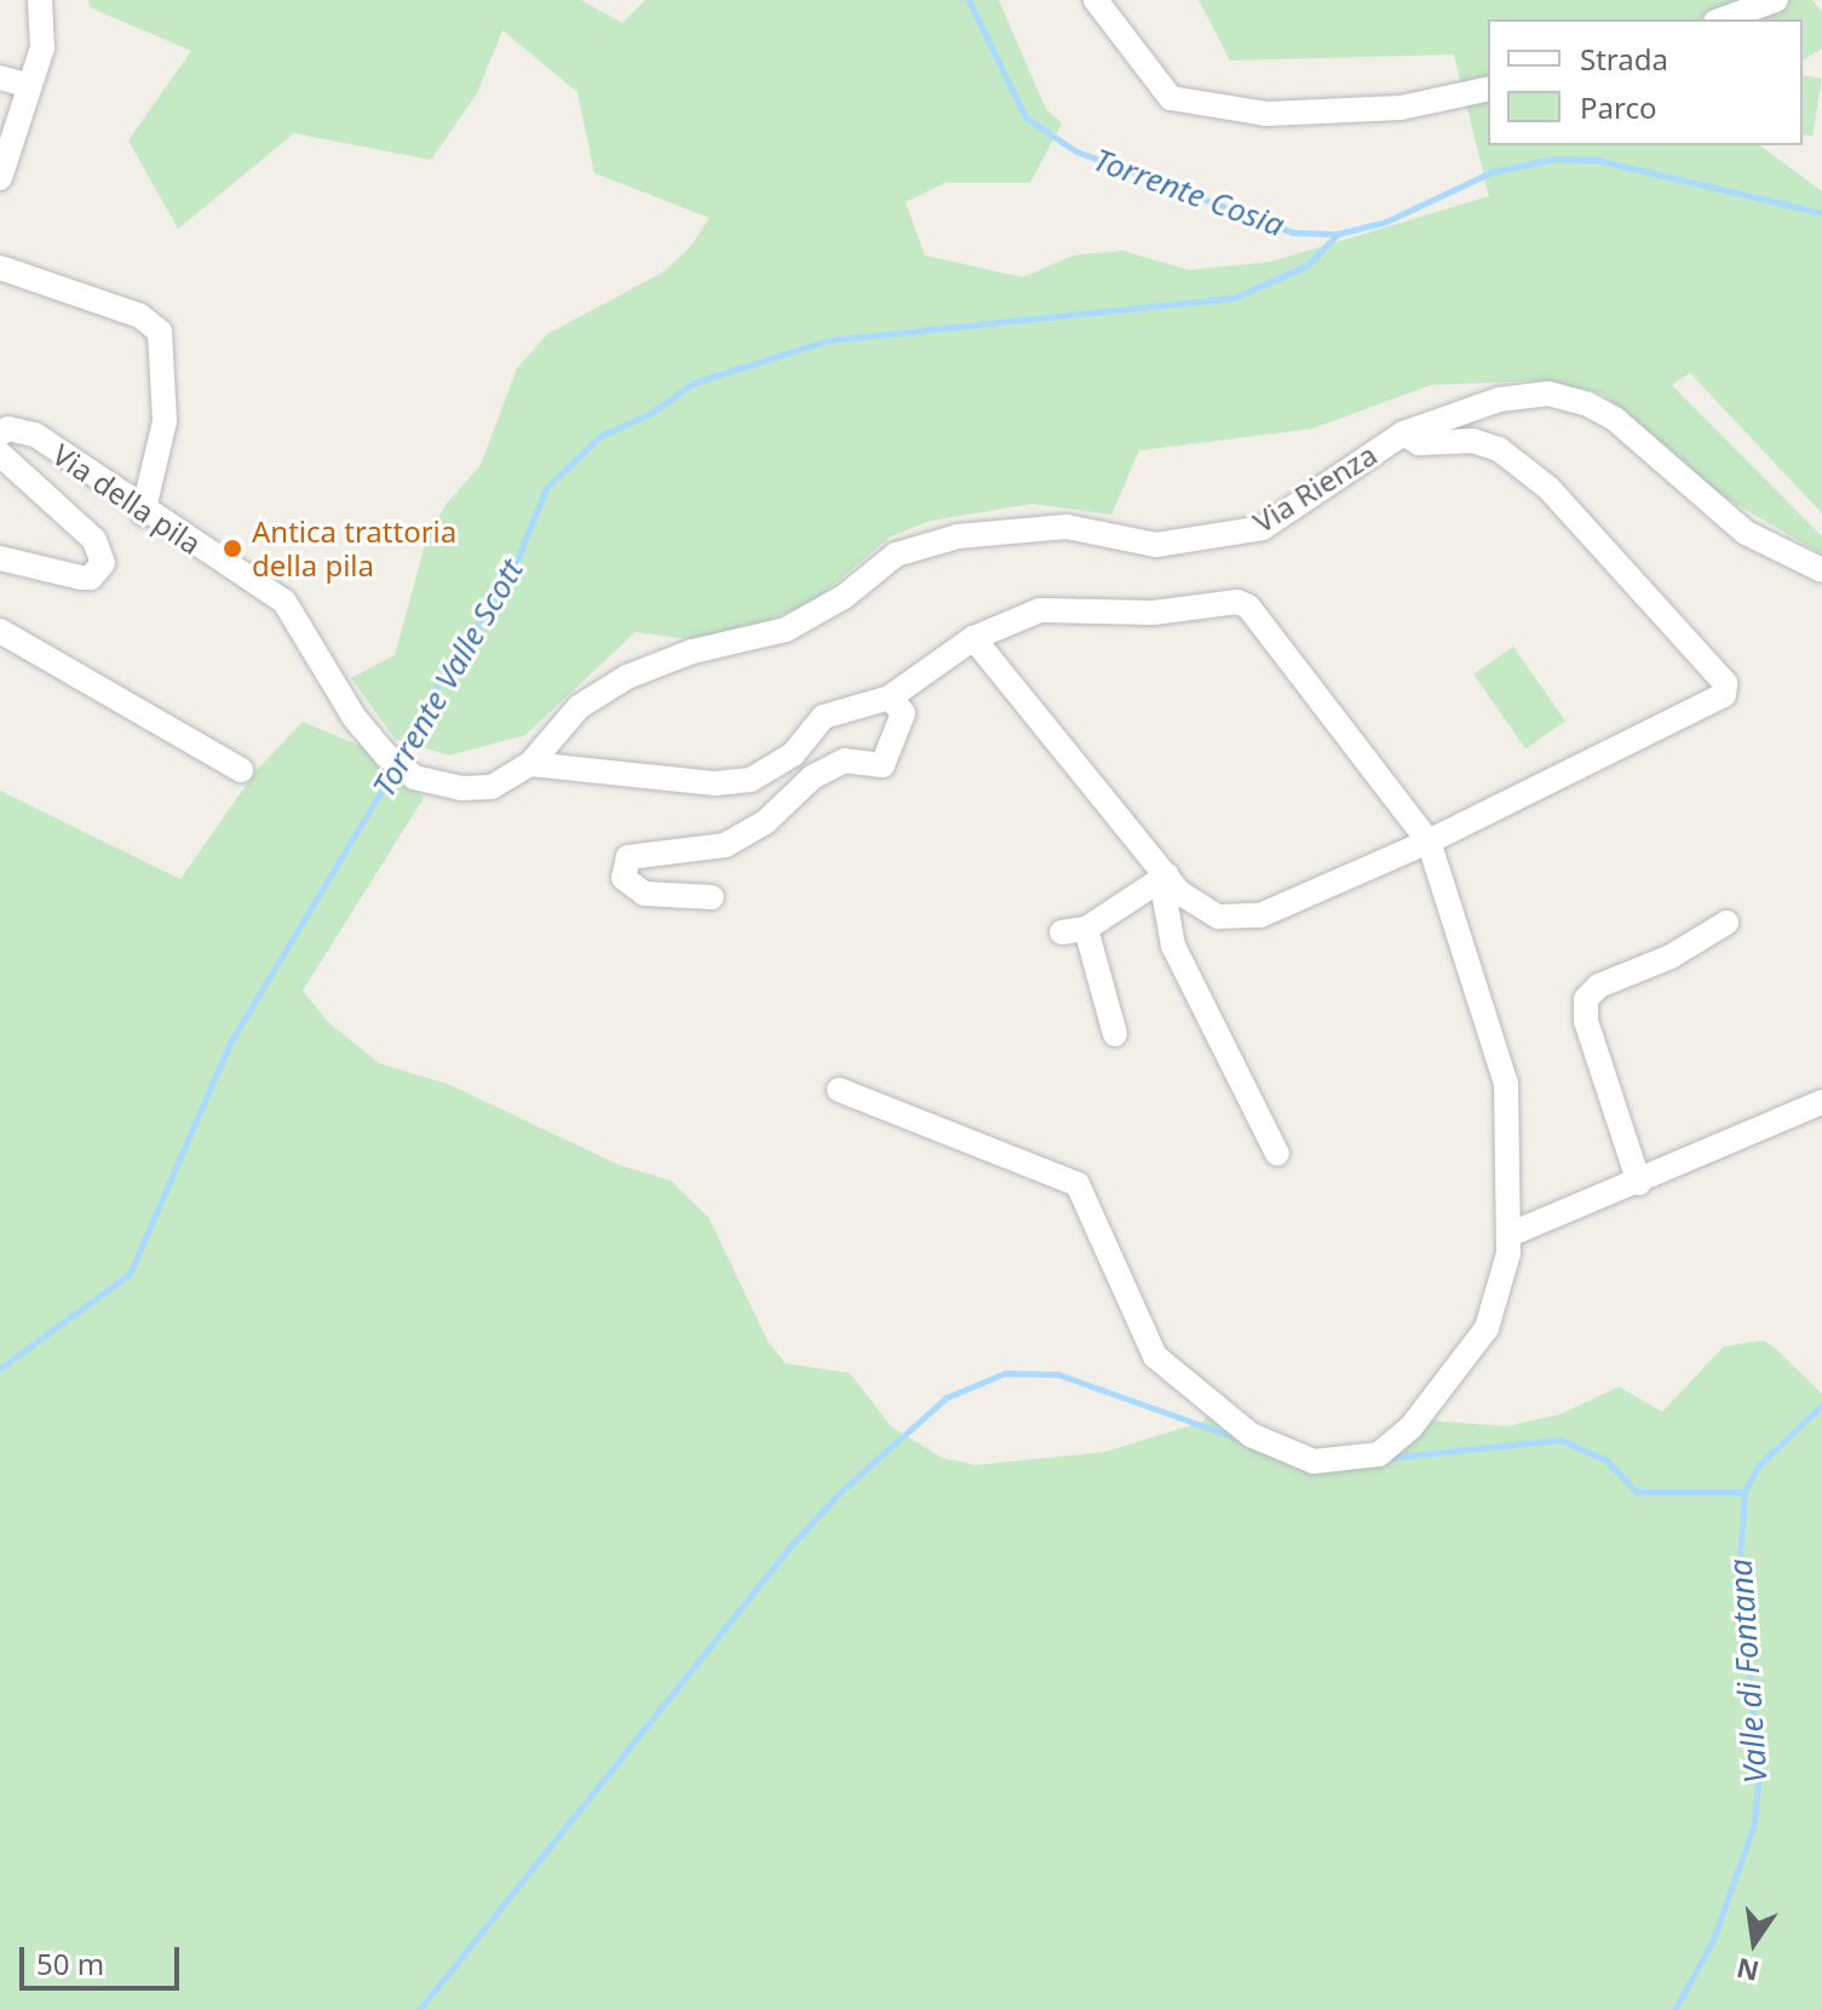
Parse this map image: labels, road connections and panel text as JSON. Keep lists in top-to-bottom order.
{
  "streets": {
    "street": ["Via Rienza", "Via della pila"]
  },
  "crossings": [
    ["Via Rienza", "Via della pila"]
  ],
  "water": ["Torrente Cosia", "Torrente Valle Scott", "Valle di Fontana"],
  "places": ["Antica trattoria della pila"],
  "legend": ["Strada", "Parco"],
  "scale_bar": "50 m",
  "north": "bottom"
}
